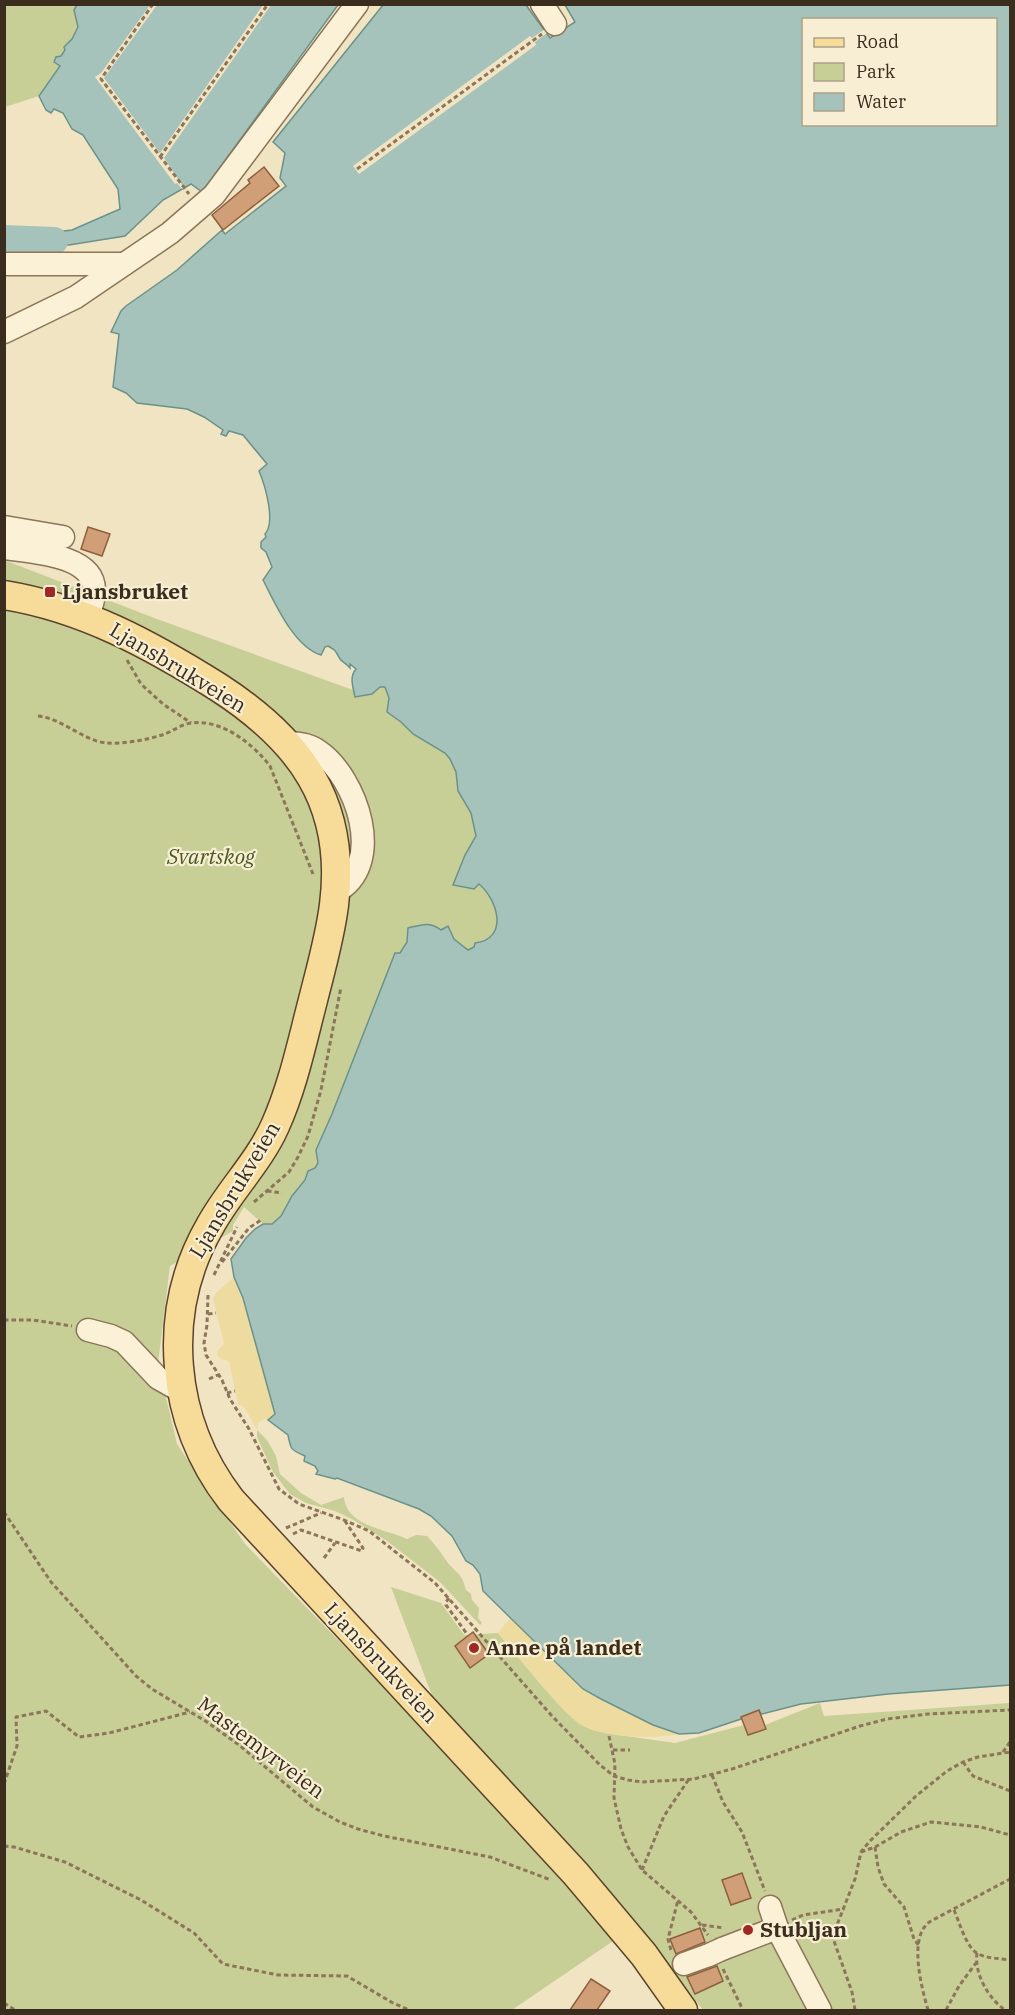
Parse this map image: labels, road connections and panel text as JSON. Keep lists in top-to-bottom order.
{
  "streets": {
    "main road": ["Ljansbrukveien"],
    "path": ["Mastemyrveien"]
  },
  "crossings": [
    ["Ljansbrukveien", "Mastemyrveien"]
  ],
  "parks": ["Svartskog"],
  "places": {
    "transit": ["Ljansbruket"],
    "other": ["Anne på landet", "Stubljan"]
  },
  "legend": ["Road", "Park", "Water"]
}
